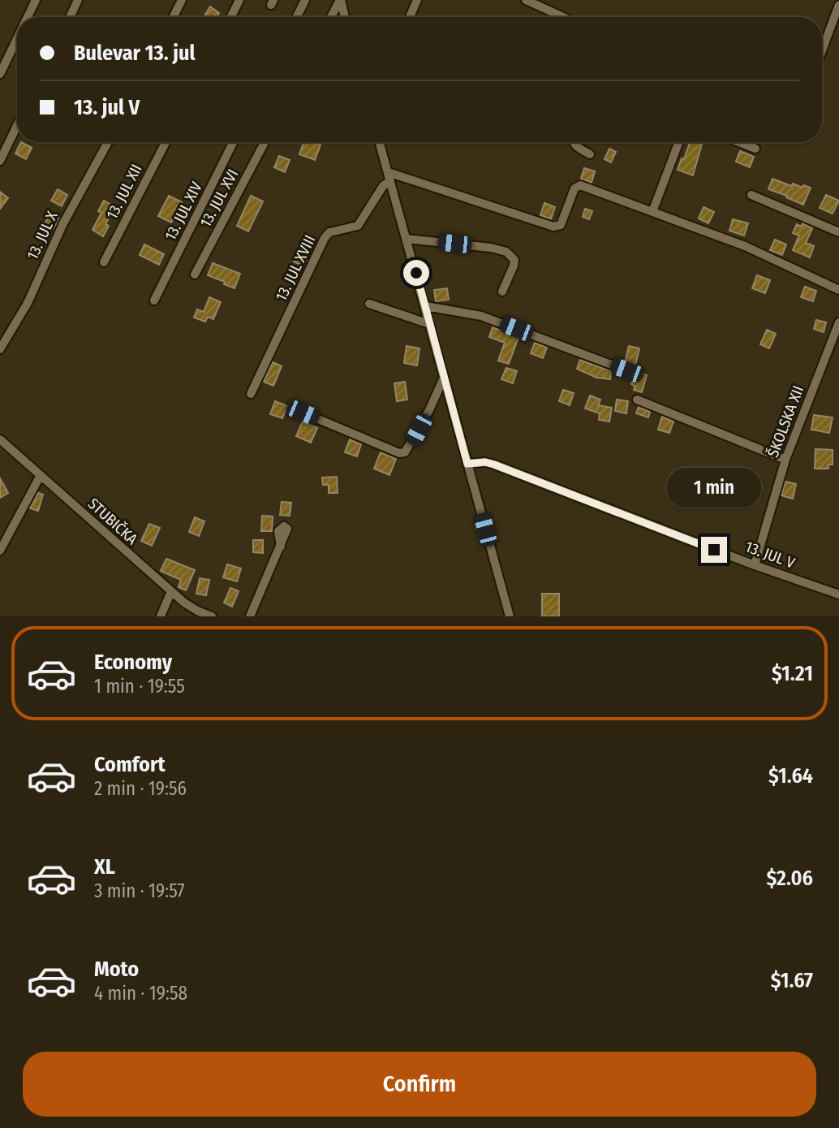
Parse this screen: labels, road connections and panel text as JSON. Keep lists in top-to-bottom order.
{
  "streets": {
    "street": [
      "13. JUL XII",
      "13. JUL XVI",
      "13. JUL XIV",
      "13. JUL X",
      "13. JUL XVIII",
      "ŠKOLSKA XII",
      "STUBIČKA",
      "13. JUL V"
    ]
  },
  "crossings": [
    ["ŠKOLSKA XII", "13. JUL V"]
  ],
  "page": {
    "banner": ["Bulevar 13. jul", "13. jul V"],
    "bubble": "1 min",
    "list": [
      {
        "name": "Economy",
        "note": "1 min · 19:55",
        "value": "$1.21"
      },
      {
        "name": "Comfort",
        "note": "2 min · 19:56",
        "value": "$1.64"
      },
      {
        "name": "XL",
        "note": "3 min · 19:57",
        "value": "$2.06"
      },
      {
        "name": "Moto",
        "note": "4 min · 19:58",
        "value": "$1.67"
      }
    ],
    "buttons": "Confirm"
  }
}
